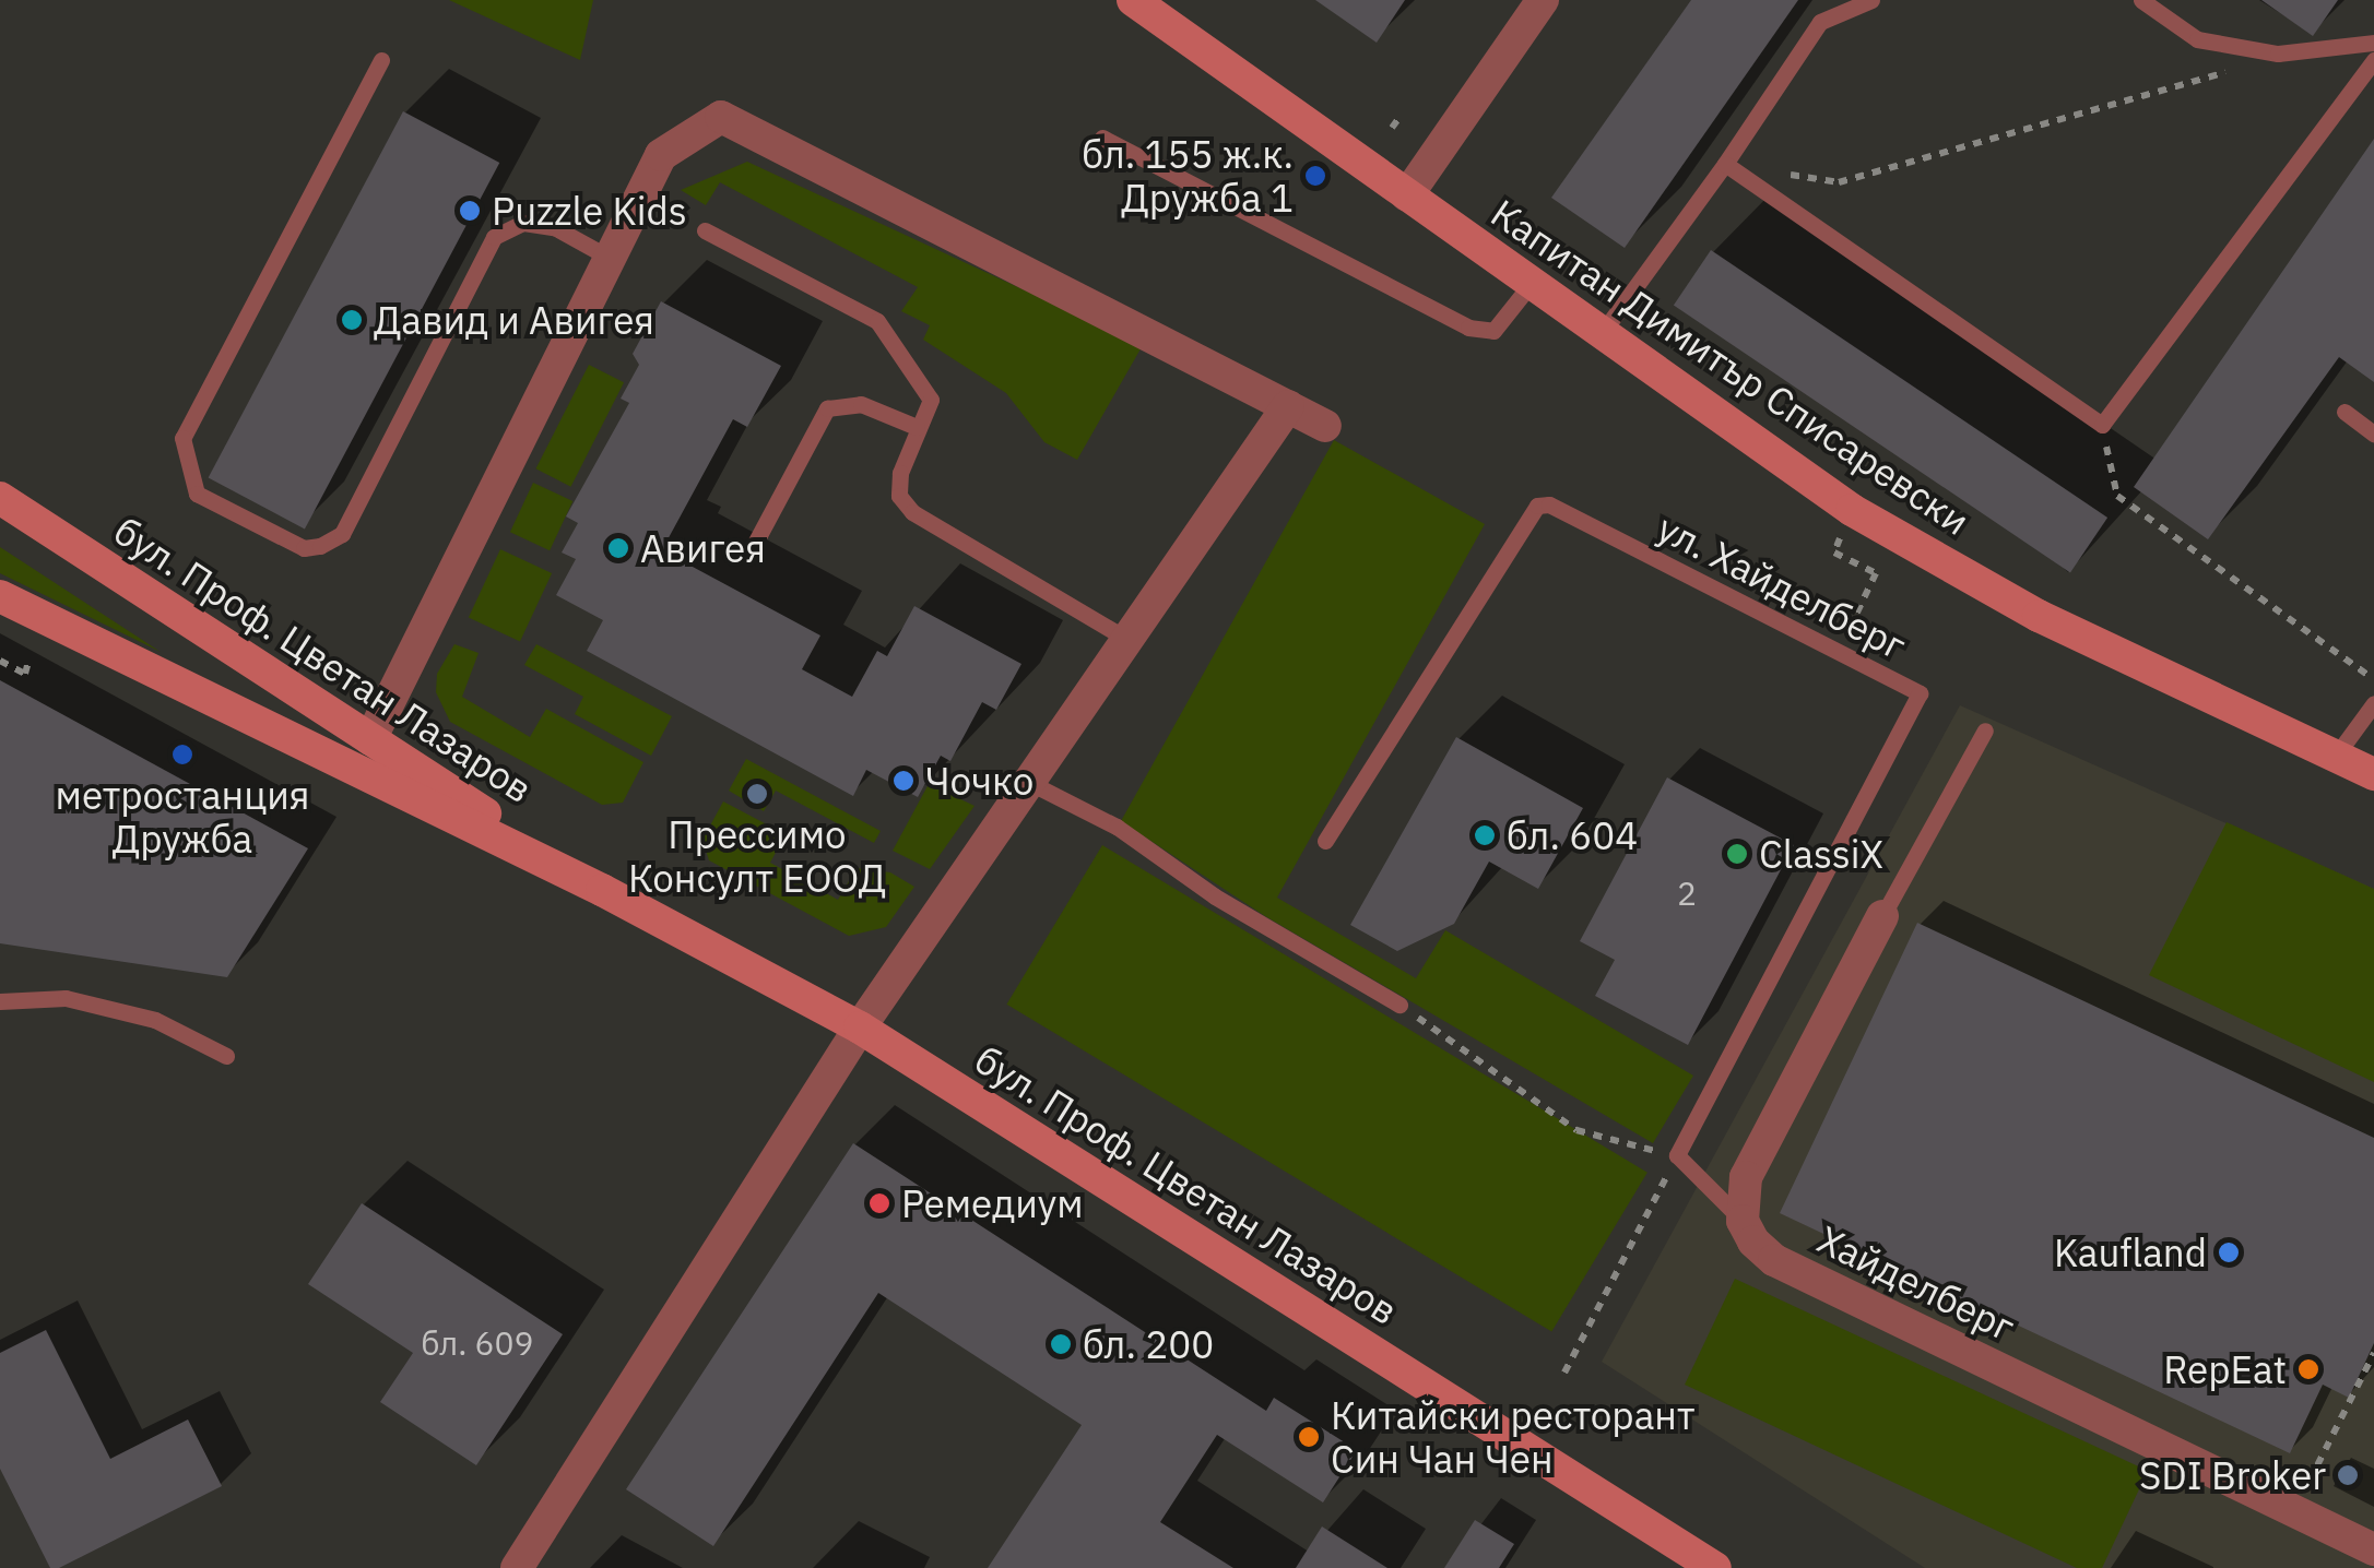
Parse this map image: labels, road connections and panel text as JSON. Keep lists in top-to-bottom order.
{
  "streets": {
    "main road": ["Капитан Димитър Списаревски", "бул. Проф. Цветан Лазаров"],
    "street": ["Хайделберг"],
    "lane": ["ул. Хайделберг"]
  },
  "places": [
    "бл. 155 ж.к. Дружба 1",
    "Puzzle Kids",
    "Давид и Авигея",
    "Авигея",
    "метростанция Дружба",
    "Чочко",
    "Прессимо Консулт ЕООД",
    "бл. 604",
    "ClassiX",
    "Ремедиум",
    "Kaufland",
    "бл. 200",
    "RepEat",
    "Китайски ресторант Син Чан Чен",
    "SDI Broker"
  ],
  "house_numbers": ["2", "бл. 609"]
}
